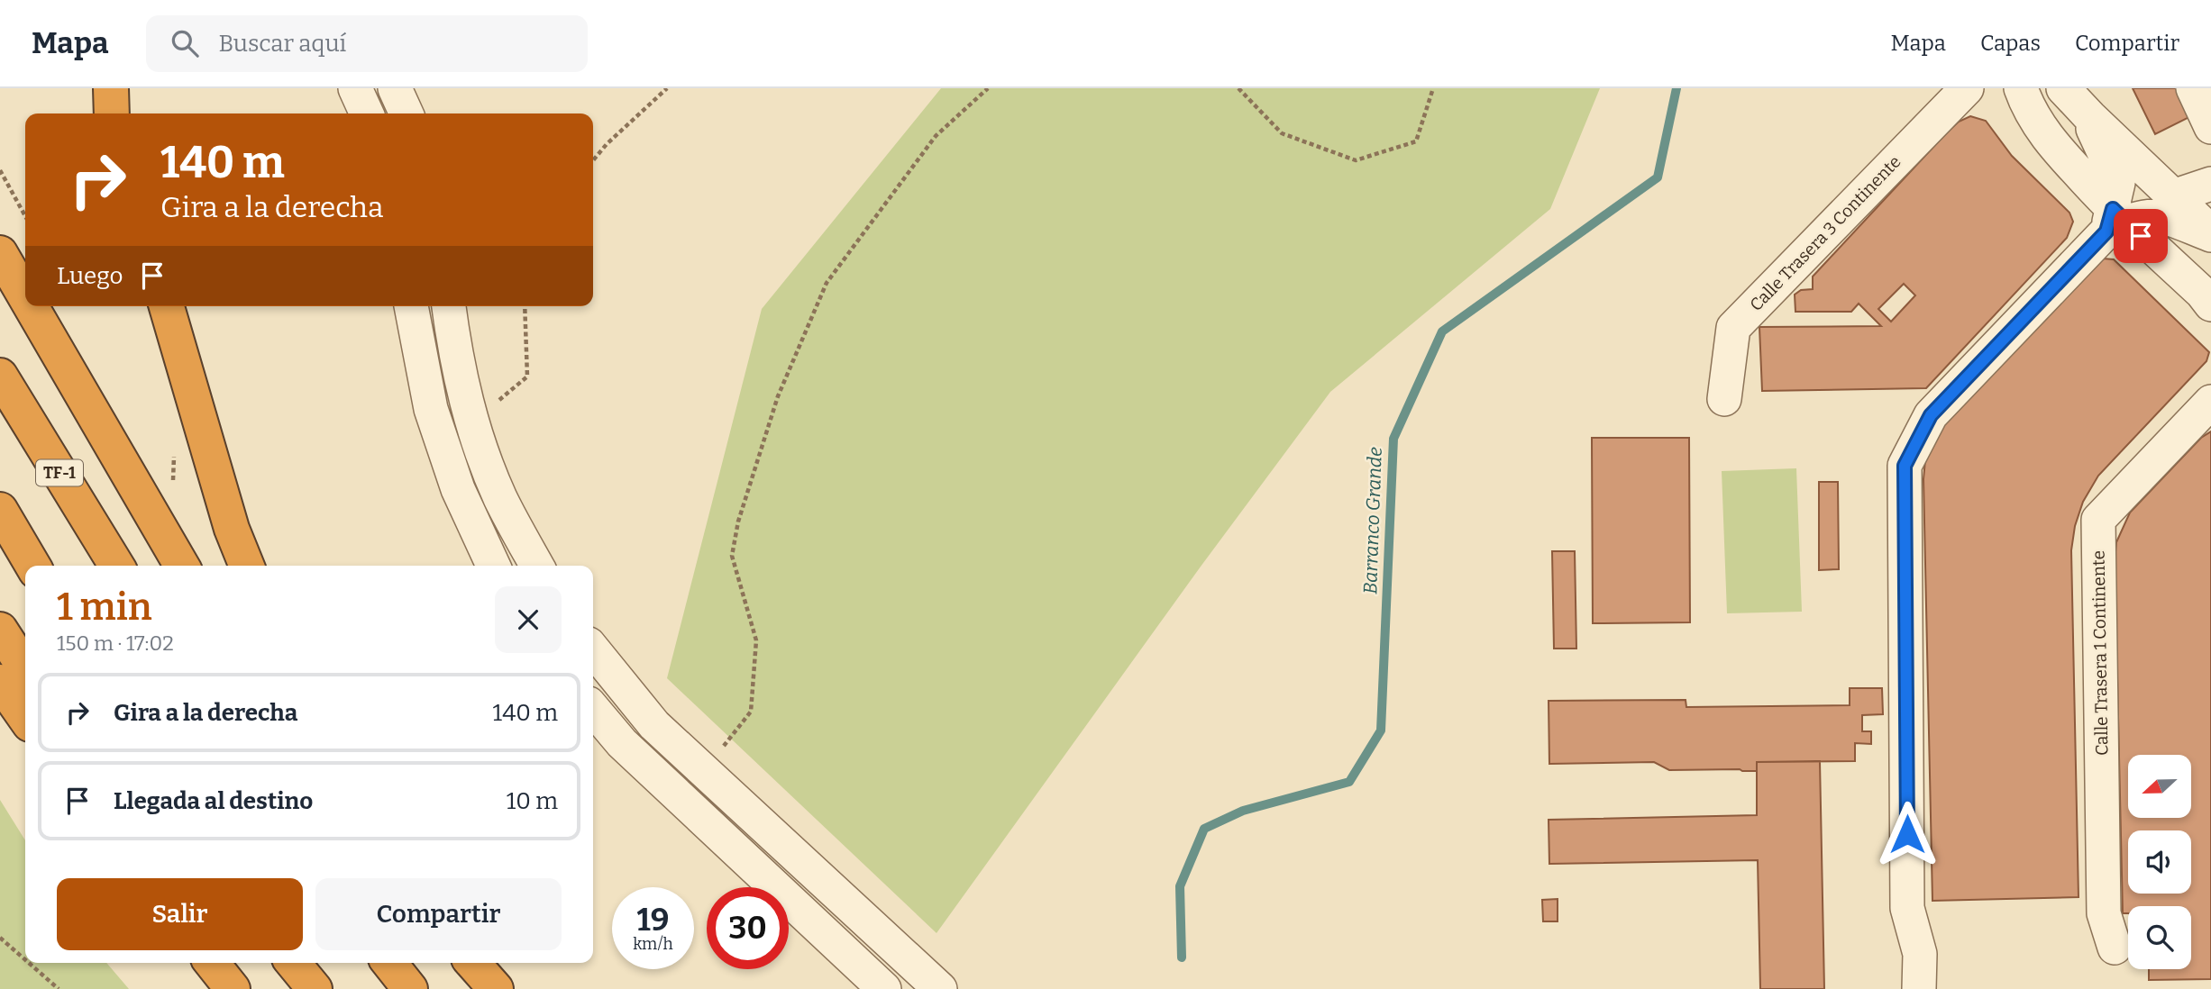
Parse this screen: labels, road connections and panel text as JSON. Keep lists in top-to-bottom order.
{
  "streets": {
    "highway": ["TF-1"],
    "street": ["Calle Trasera 3 Continente", "Calle Trasera 1 Continente"]
  },
  "water": ["Barranco Grande"],
  "north": "left",
  "page": {
    "header": "Mapa",
    "search": "Buscar aquí",
    "nav": ["Mapa", "Capas", "Compartir"],
    "turn": ["140 m", "Gira a la derecha"],
    "then": "Luego",
    "heading": ["1 min", "150 m · 17:02"],
    "list": [
      {
        "name": "Gira a la derecha",
        "value": "140 m"
      },
      {
        "name": "Llegada al destino",
        "value": "10 m"
      }
    ],
    "buttons": ["Salir", "Compartir"],
    "speed": "19 km/h",
    "limit": "30"
  }
}
